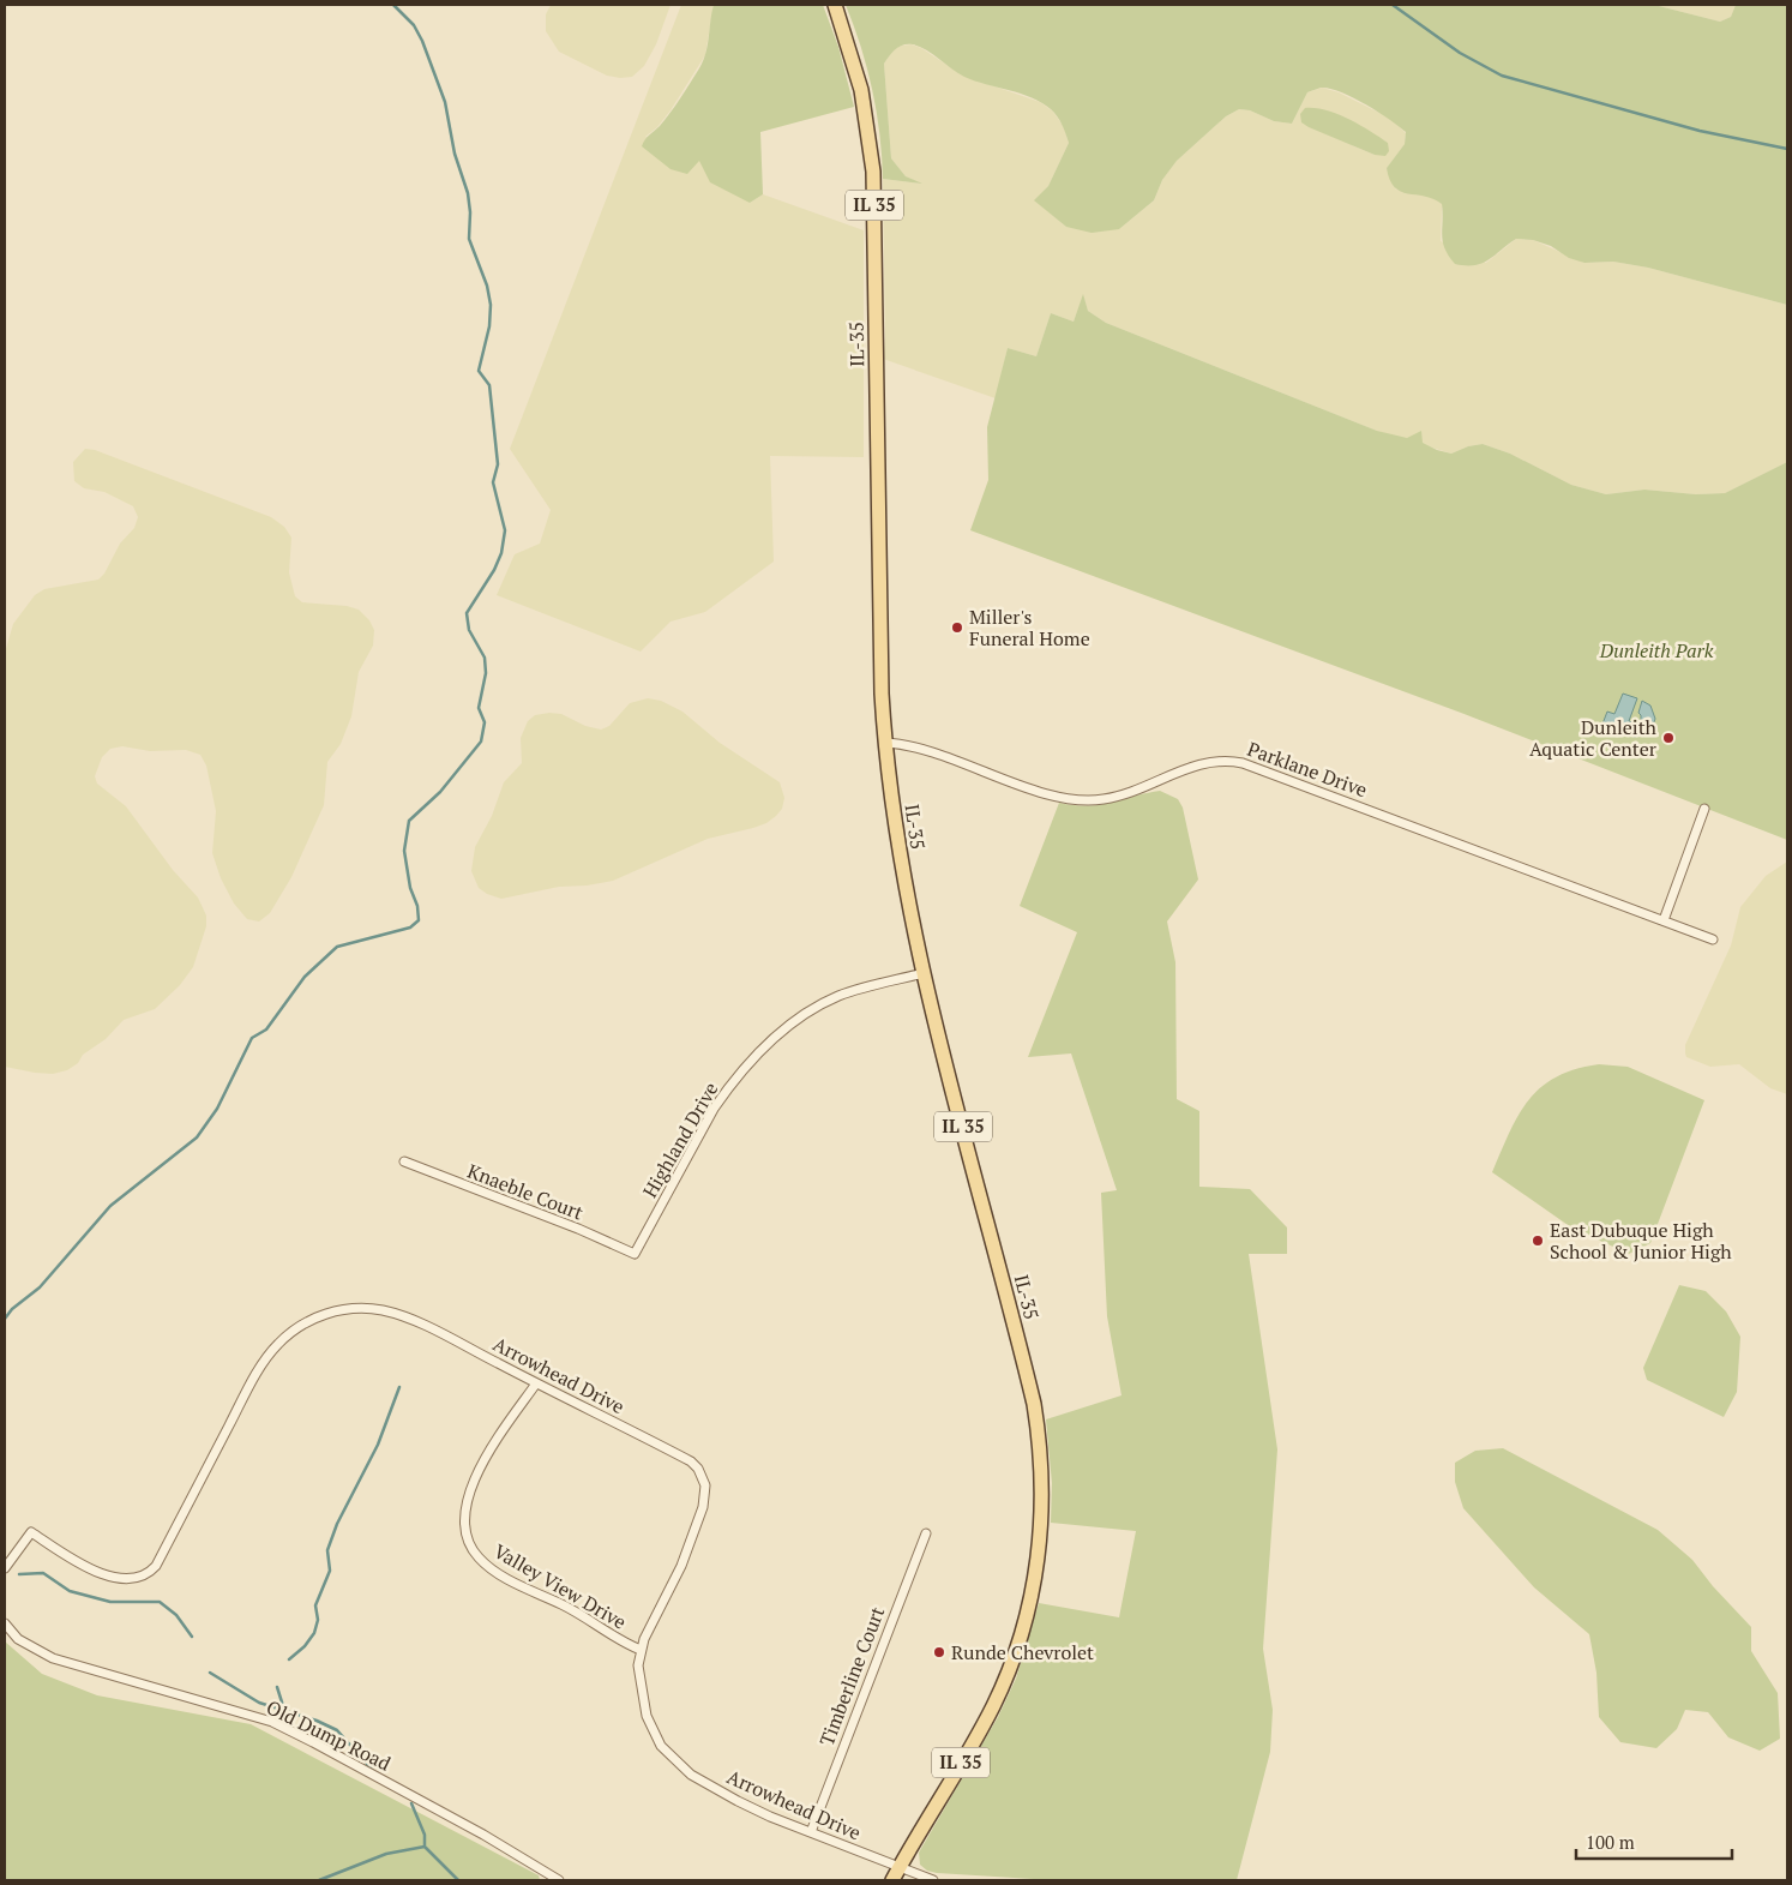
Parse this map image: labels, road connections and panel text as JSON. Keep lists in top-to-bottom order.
{
  "streets": {
    "main road": ["IL 35", "IL-35"],
    "street": [
      "Parklane Drive",
      "Highland Drive",
      "Knaeble Court",
      "Arrowhead Drive",
      "Valley View Drive",
      "Timberline Court",
      "Old Dump Road"
    ]
  },
  "crossings": [
    ["IL-35", "Parklane Drive"],
    ["IL-35", "Highland Drive"],
    ["IL-35", "Arrowhead Drive"],
    ["Highland Drive", "Knaeble Court"],
    ["Arrowhead Drive", "Valley View Drive"],
    ["Arrowhead Drive", "Timberline Court"]
  ],
  "parks": ["Dunleith Park"],
  "places": [
    "Miller's Funeral Home",
    "Dunleith Aquatic Center",
    "East Dubuque High School & Junior High",
    "Runde Chevrolet"
  ],
  "scale_bar": "100 m"
}
